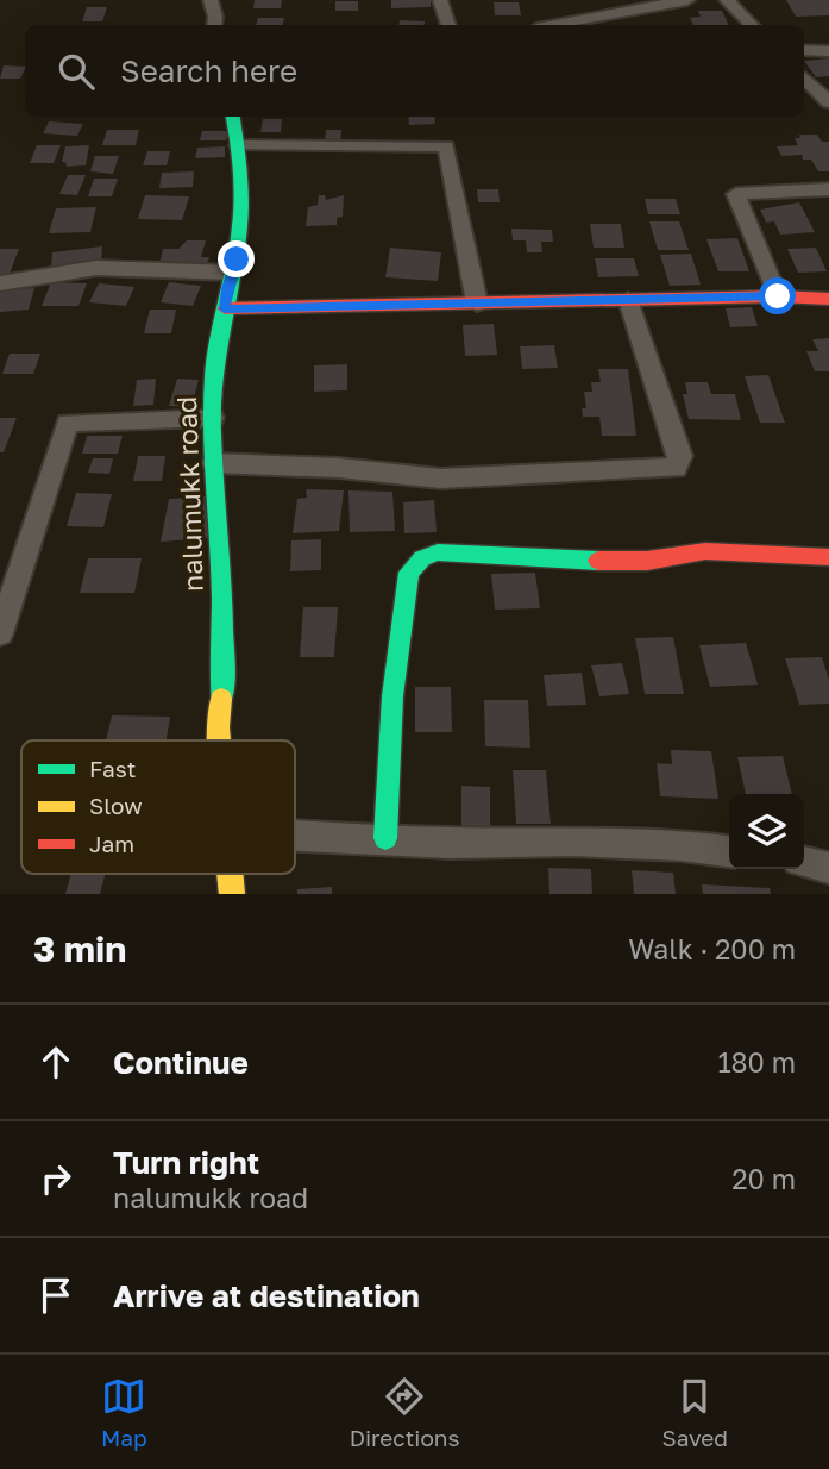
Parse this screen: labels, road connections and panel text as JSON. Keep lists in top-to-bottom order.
{
  "streets": {
    "street": ["nalumukk road"]
  },
  "legend": ["Fast", "Slow", "Jam"],
  "page": {
    "search": "Search here",
    "heading": ["3 min", "Walk · 200 m"],
    "list": [
      ["Continue", "180 m"],
      ["Turn right", "nalumukk road", "20 m"],
      "Arrive at destination"
    ],
    "nav": ["Map", "Directions", "Saved"]
  }
}
